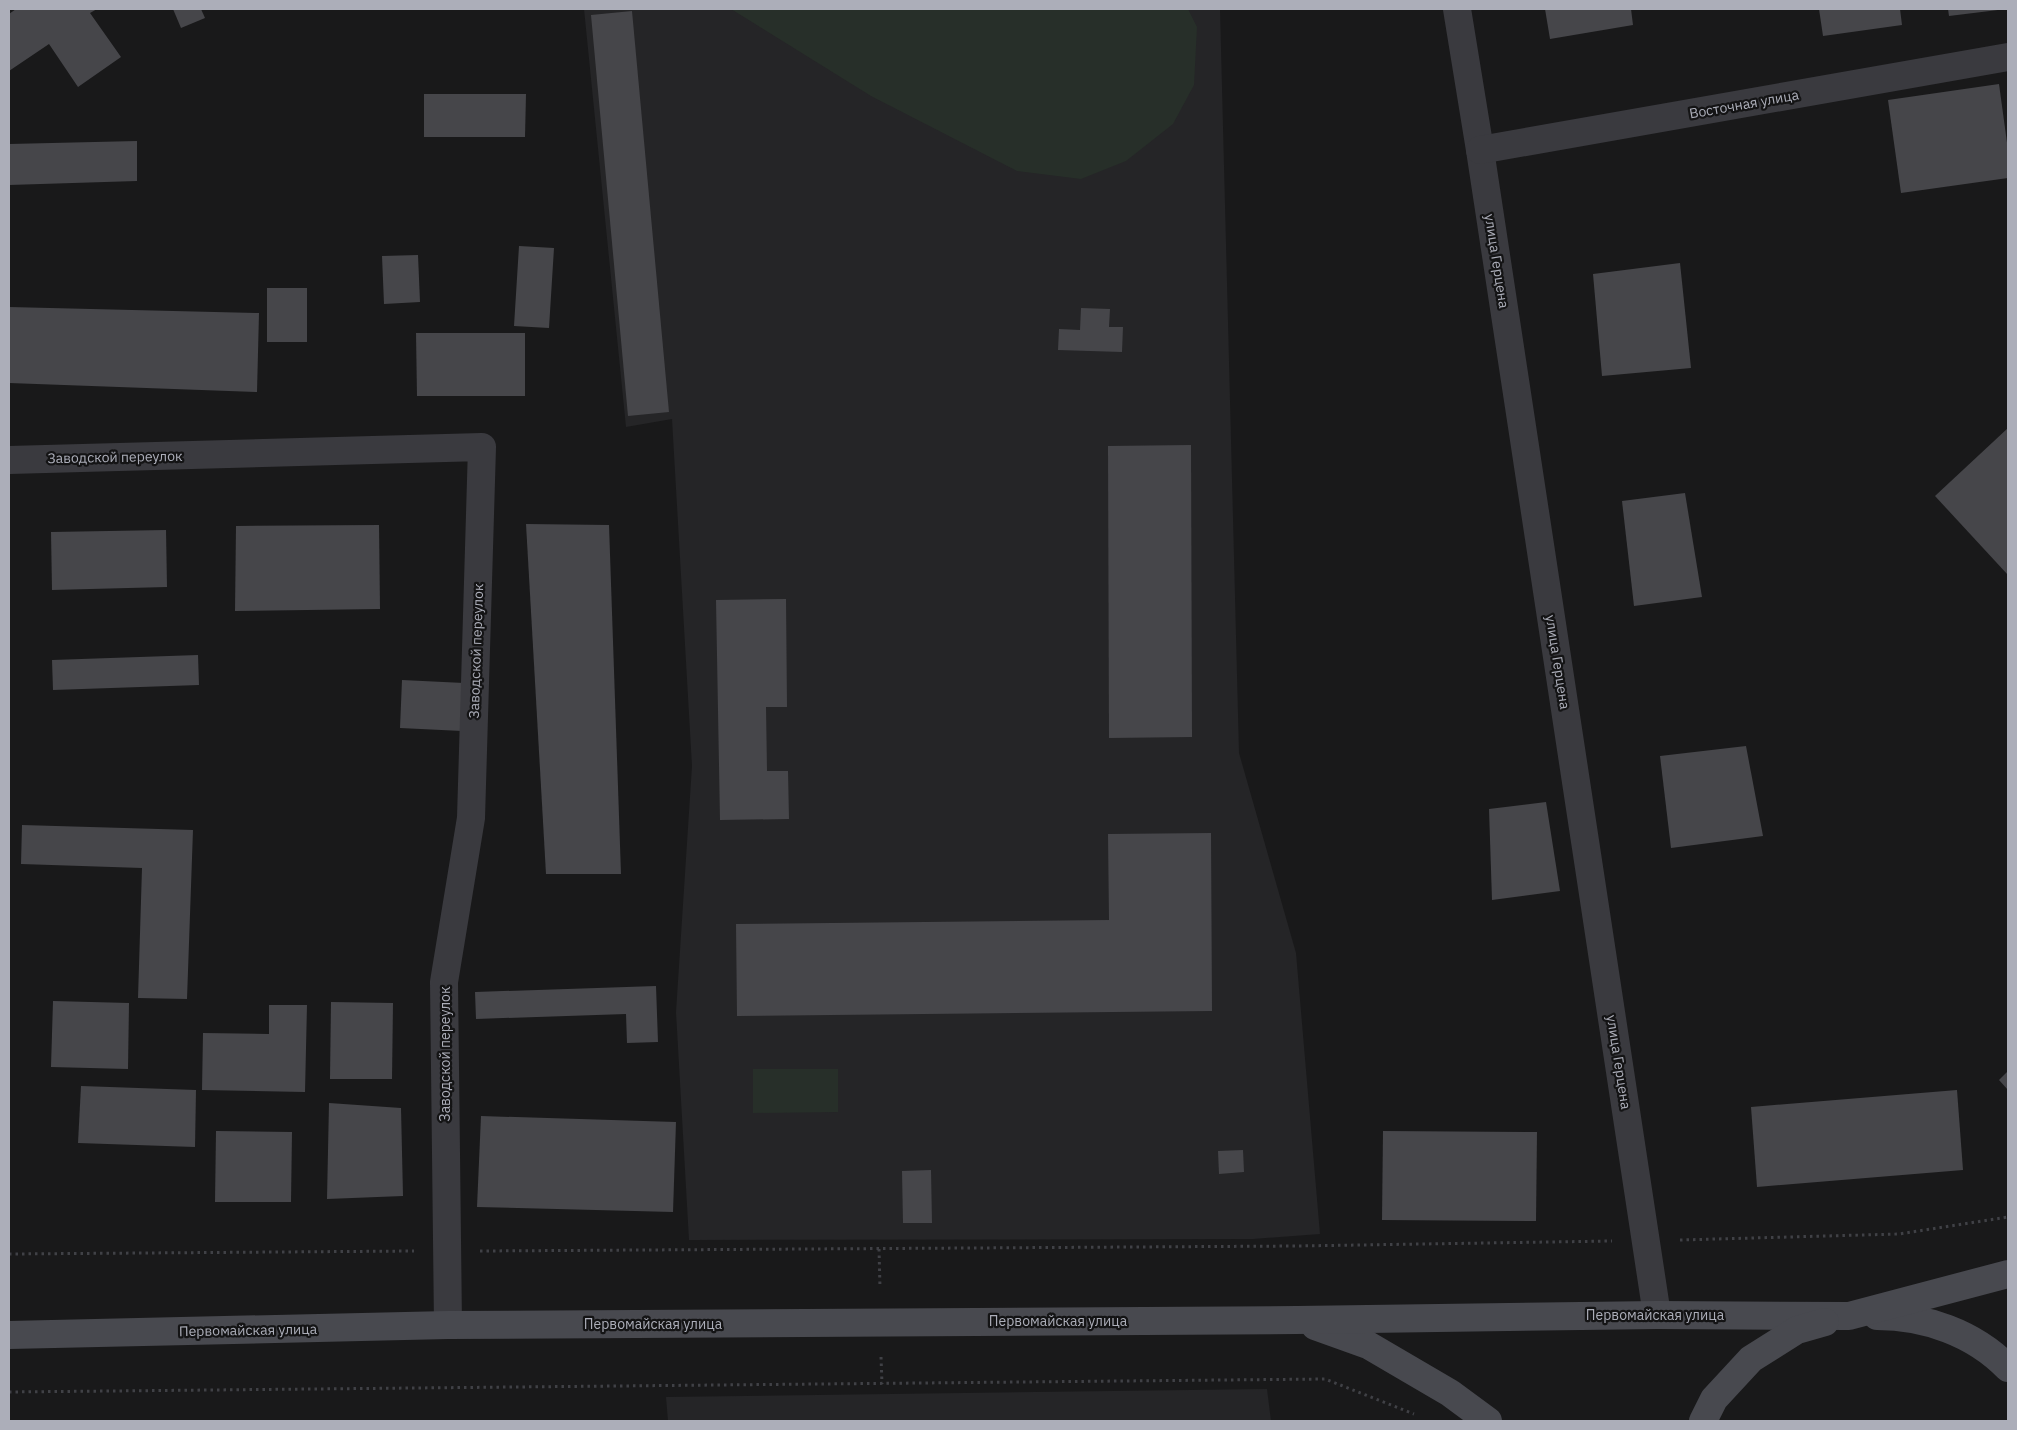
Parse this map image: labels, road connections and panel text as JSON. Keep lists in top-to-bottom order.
{
  "streets": {
    "main road": ["Первомайская улица"],
    "street": ["Восточная улица", "улица Герцена", "Заводской переулок"]
  },
  "crossings": [
    ["Восточная улица", "улица Герцена"],
    ["улица Герцена", "Первомайская улица"],
    ["Заводской переулок", "Первомайская улица"]
  ]
}
